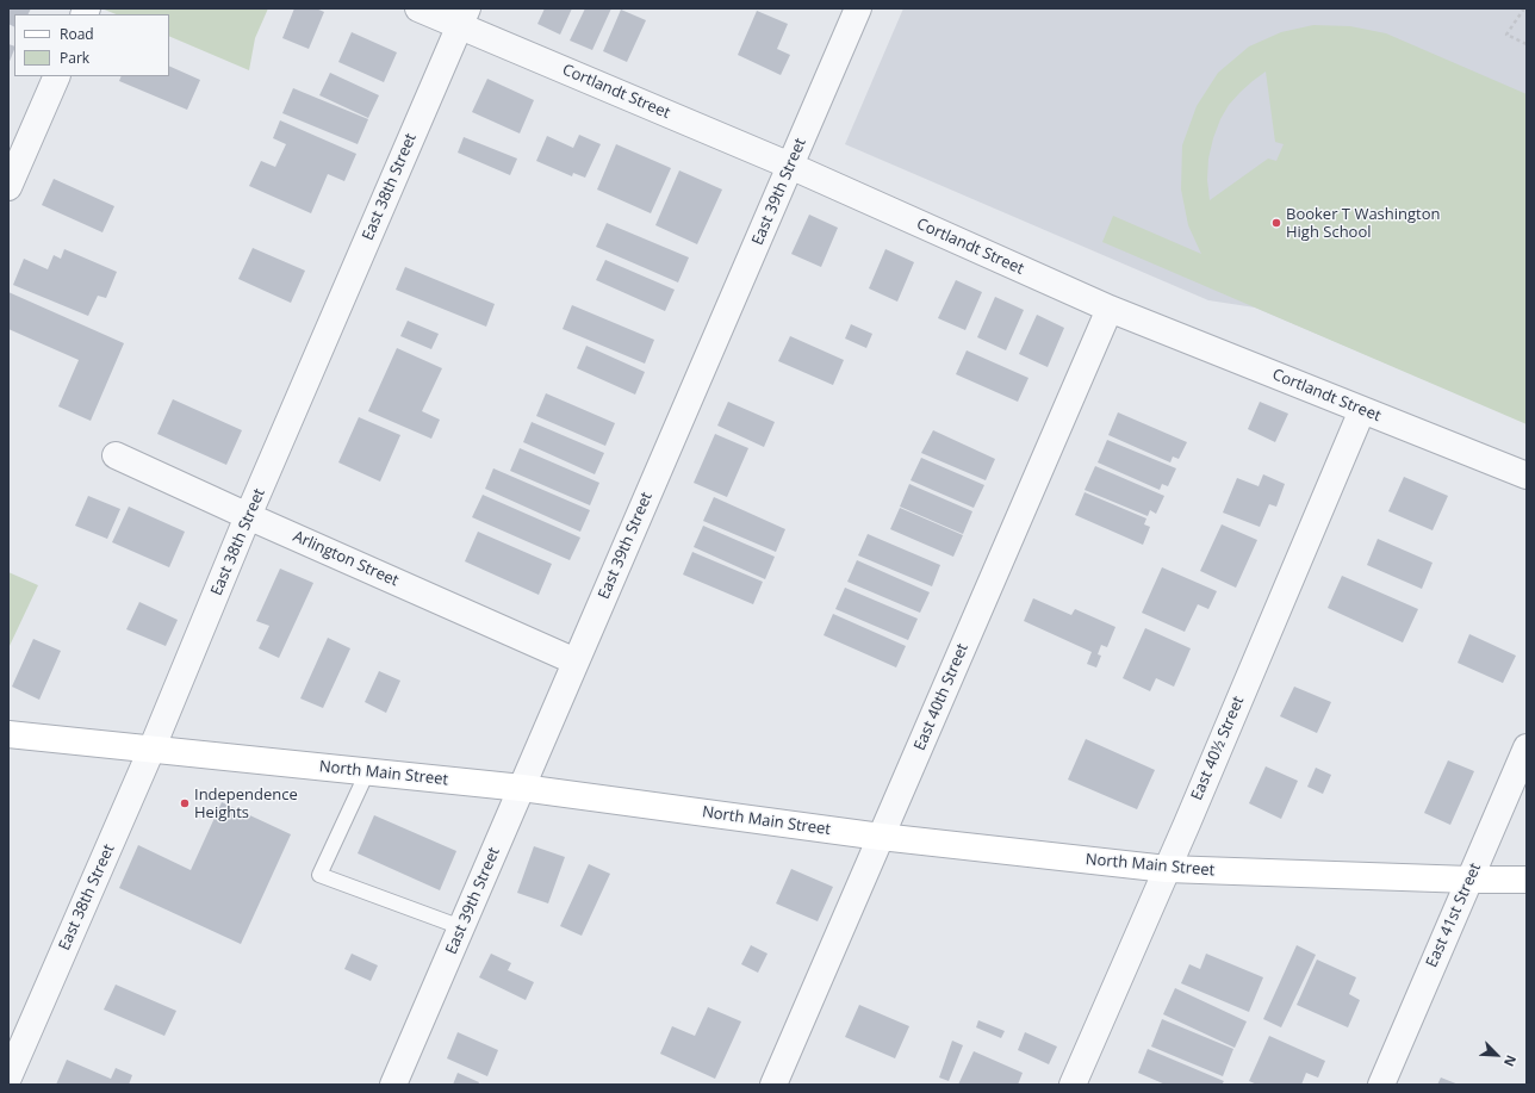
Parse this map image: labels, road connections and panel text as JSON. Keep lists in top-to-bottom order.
{
  "streets": {
    "main road": ["North Main Street"],
    "street": [
      "Cortlandt Street",
      "East 38th Street",
      "East 39th Street",
      "Arlington Street",
      "East 40th Street",
      "East 40½ Street",
      "East 41st Street"
    ]
  },
  "crossings": [
    ["Cortlandt Street", "East 38th Street"],
    ["Cortlandt Street", "East 39th Street"],
    ["Cortlandt Street", "East 40th Street"],
    ["Cortlandt Street", "East 40½ Street"],
    ["East 38th Street", "Arlington Street"],
    ["East 38th Street", "North Main Street"],
    ["East 39th Street", "Arlington Street"],
    ["East 39th Street", "North Main Street"],
    ["East 40th Street", "North Main Street"],
    ["East 40½ Street", "North Main Street"],
    ["North Main Street", "East 41st Street"]
  ],
  "places": ["Booker T Washington High School", "Independence Heights"],
  "legend": ["Road", "Park"],
  "north": "bottom right"
}
